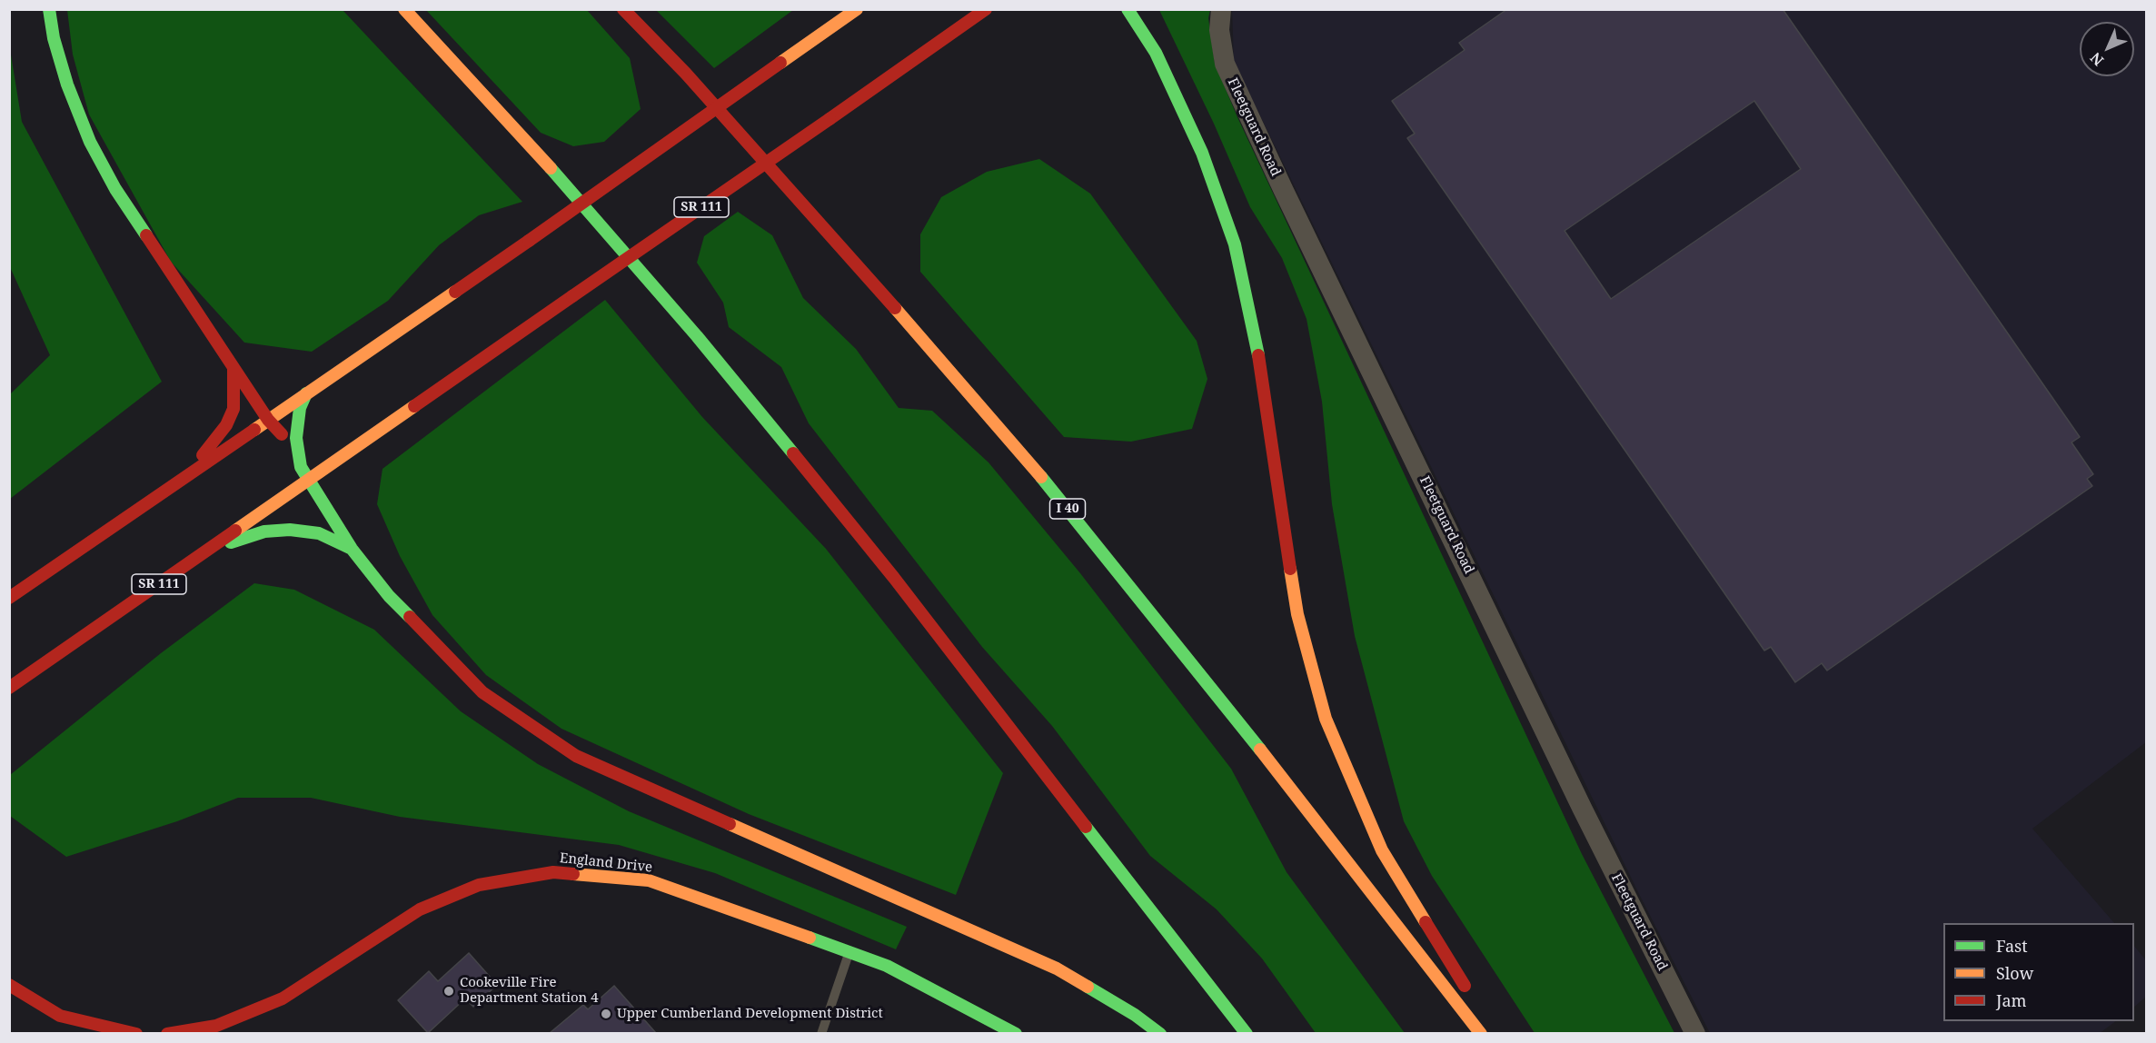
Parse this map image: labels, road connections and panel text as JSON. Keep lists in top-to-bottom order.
{
  "streets": {
    "main road": ["SR 111", "I 40", "England Drive"],
    "street": ["Fleetguard Road"]
  },
  "places": ["Cookeville Fire Department Station 4", "Upper Cumberland Development District"],
  "legend": ["Fast", "Slow", "Jam"],
  "north": "bottom left"
}
